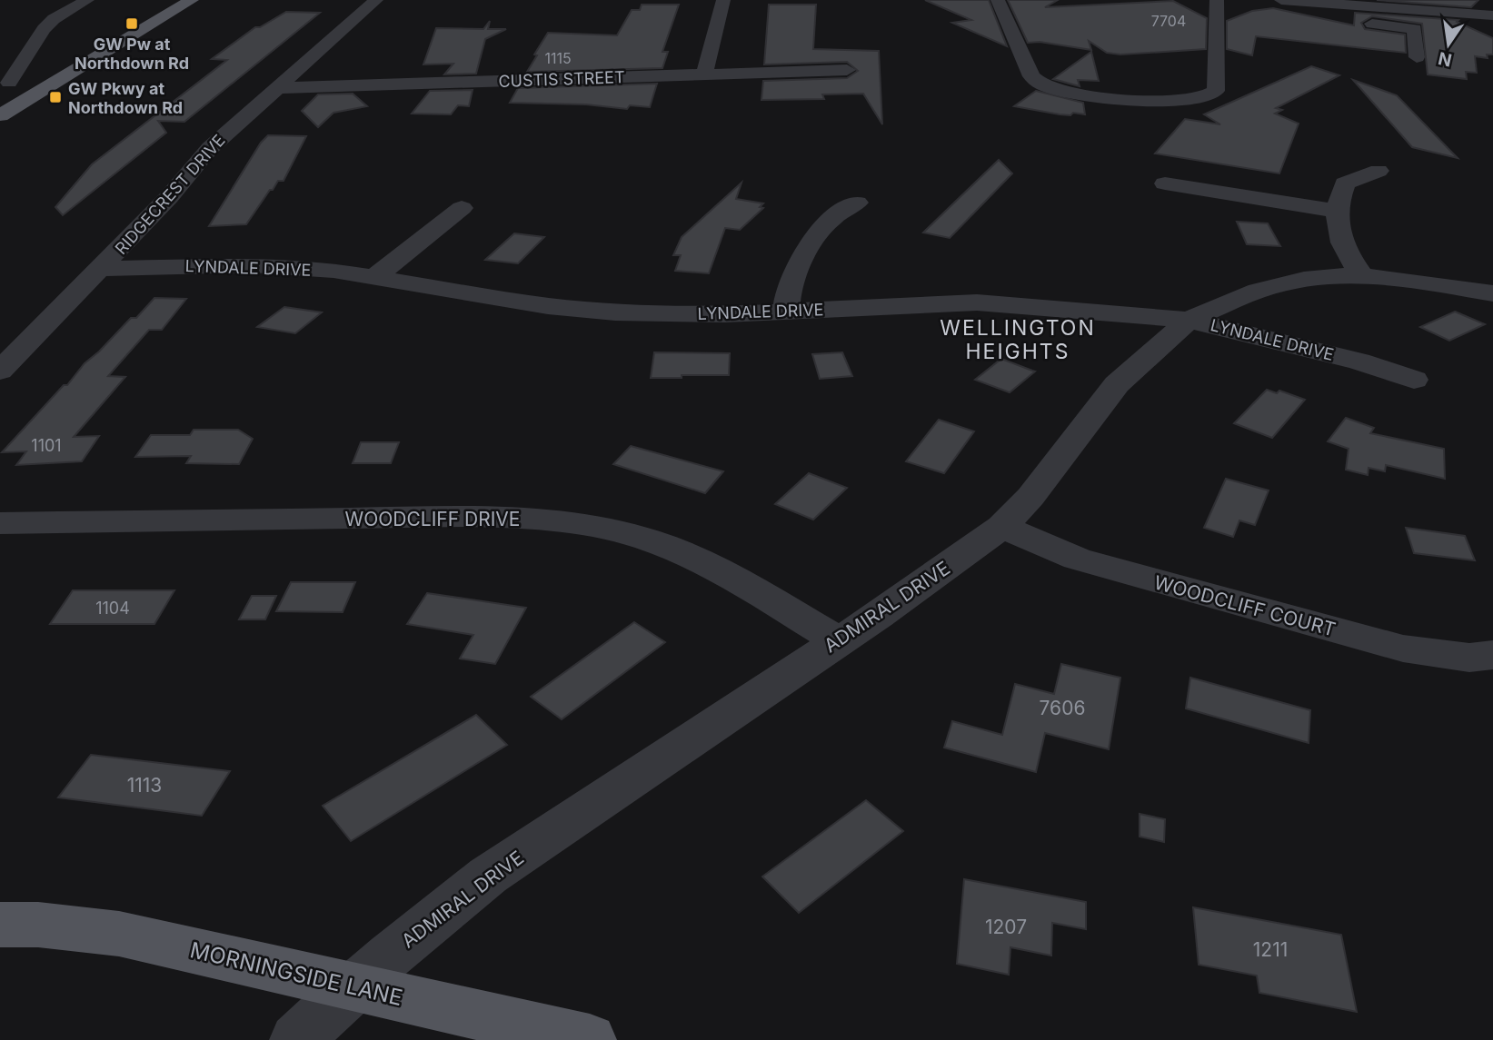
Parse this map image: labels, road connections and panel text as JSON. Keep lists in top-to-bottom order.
{
  "streets": {
    "main road": ["MORNINGSIDE LANE"],
    "street": [
      "CUSTIS STREET",
      "RIDGECREST DRIVE",
      "LYNDALE DRIVE",
      "WOODCLIFF DRIVE",
      "WOODCLIFF COURT",
      "ADMIRAL DRIVE"
    ]
  },
  "crossings": [
    ["CUSTIS STREET", "RIDGECREST DRIVE"],
    ["RIDGECREST DRIVE", "LYNDALE DRIVE"],
    ["LYNDALE DRIVE", "ADMIRAL DRIVE"],
    ["WOODCLIFF DRIVE", "ADMIRAL DRIVE"],
    ["WOODCLIFF COURT", "ADMIRAL DRIVE"],
    ["ADMIRAL DRIVE", "MORNINGSIDE LANE"]
  ],
  "districts": ["WELLINGTON HEIGHTS"],
  "places": {
    "transit": ["GW Pw at Northdown Rd", "GW Pkwy at Northdown Rd"]
  },
  "house_numbers": [
    "7704",
    "1115",
    "1101",
    "1104",
    "7606",
    "1113",
    "1207",
    "1211"
  ],
  "north": "bottom"
}
